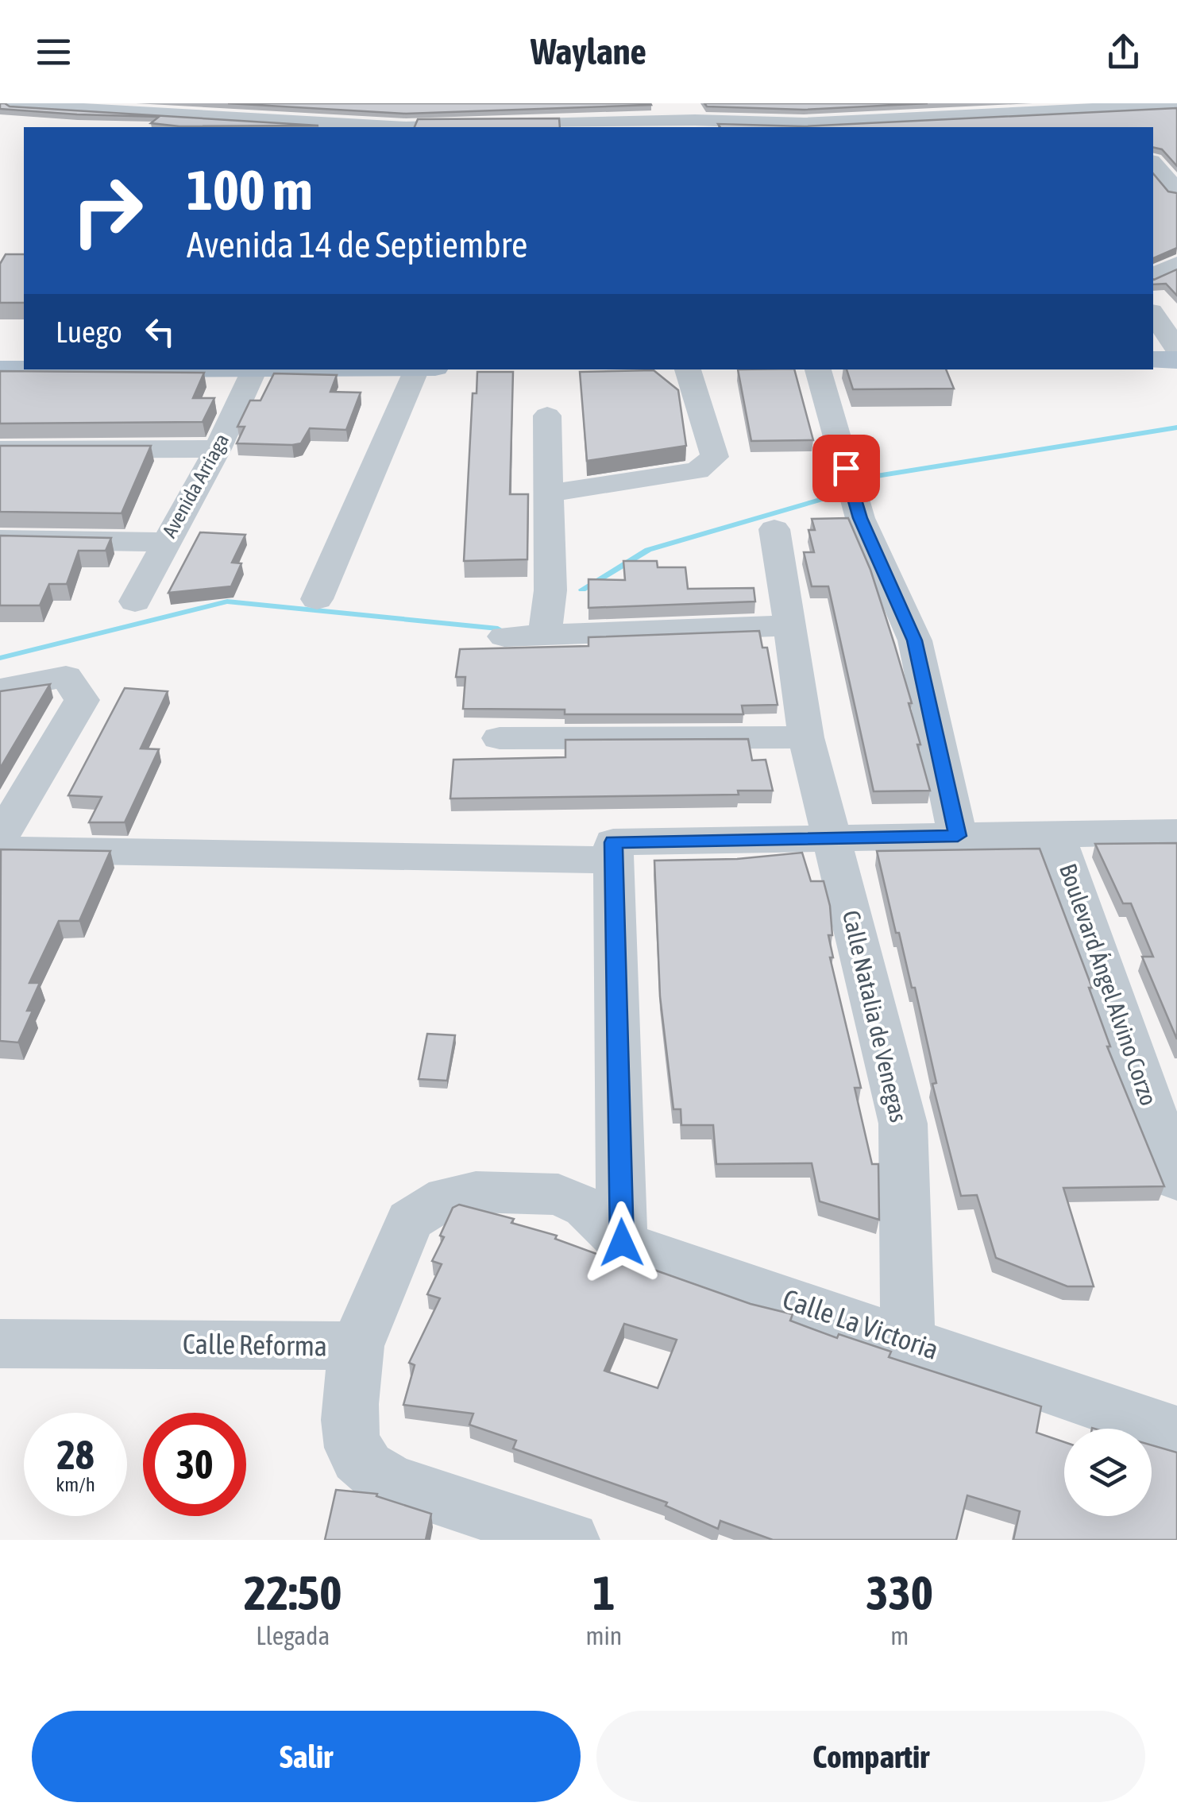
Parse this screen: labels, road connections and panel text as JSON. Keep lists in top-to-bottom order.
{
  "streets": {
    "street": [
      "Avenida Arriaga",
      "Boulevard Ángel Alvino Corzo",
      "Calle Natalia de Venegas",
      "Calle La Victoria",
      "Calle Reforma"
    ]
  },
  "crossings": [
    ["Calle Natalia de Venegas", "Calle La Victoria"],
    ["Calle La Victoria", "Calle Reforma"]
  ],
  "page": {
    "header": "Waylane",
    "turn": ["100 m", "Avenida 14 de Septiembre"],
    "then": "Luego",
    "speed": "28 km/h",
    "limit": "30",
    "eta": [
      "22:50",
      "Llegada",
      "1",
      "min",
      "330",
      "m"
    ],
    "buttons": ["Salir", "Compartir"]
  }
}
